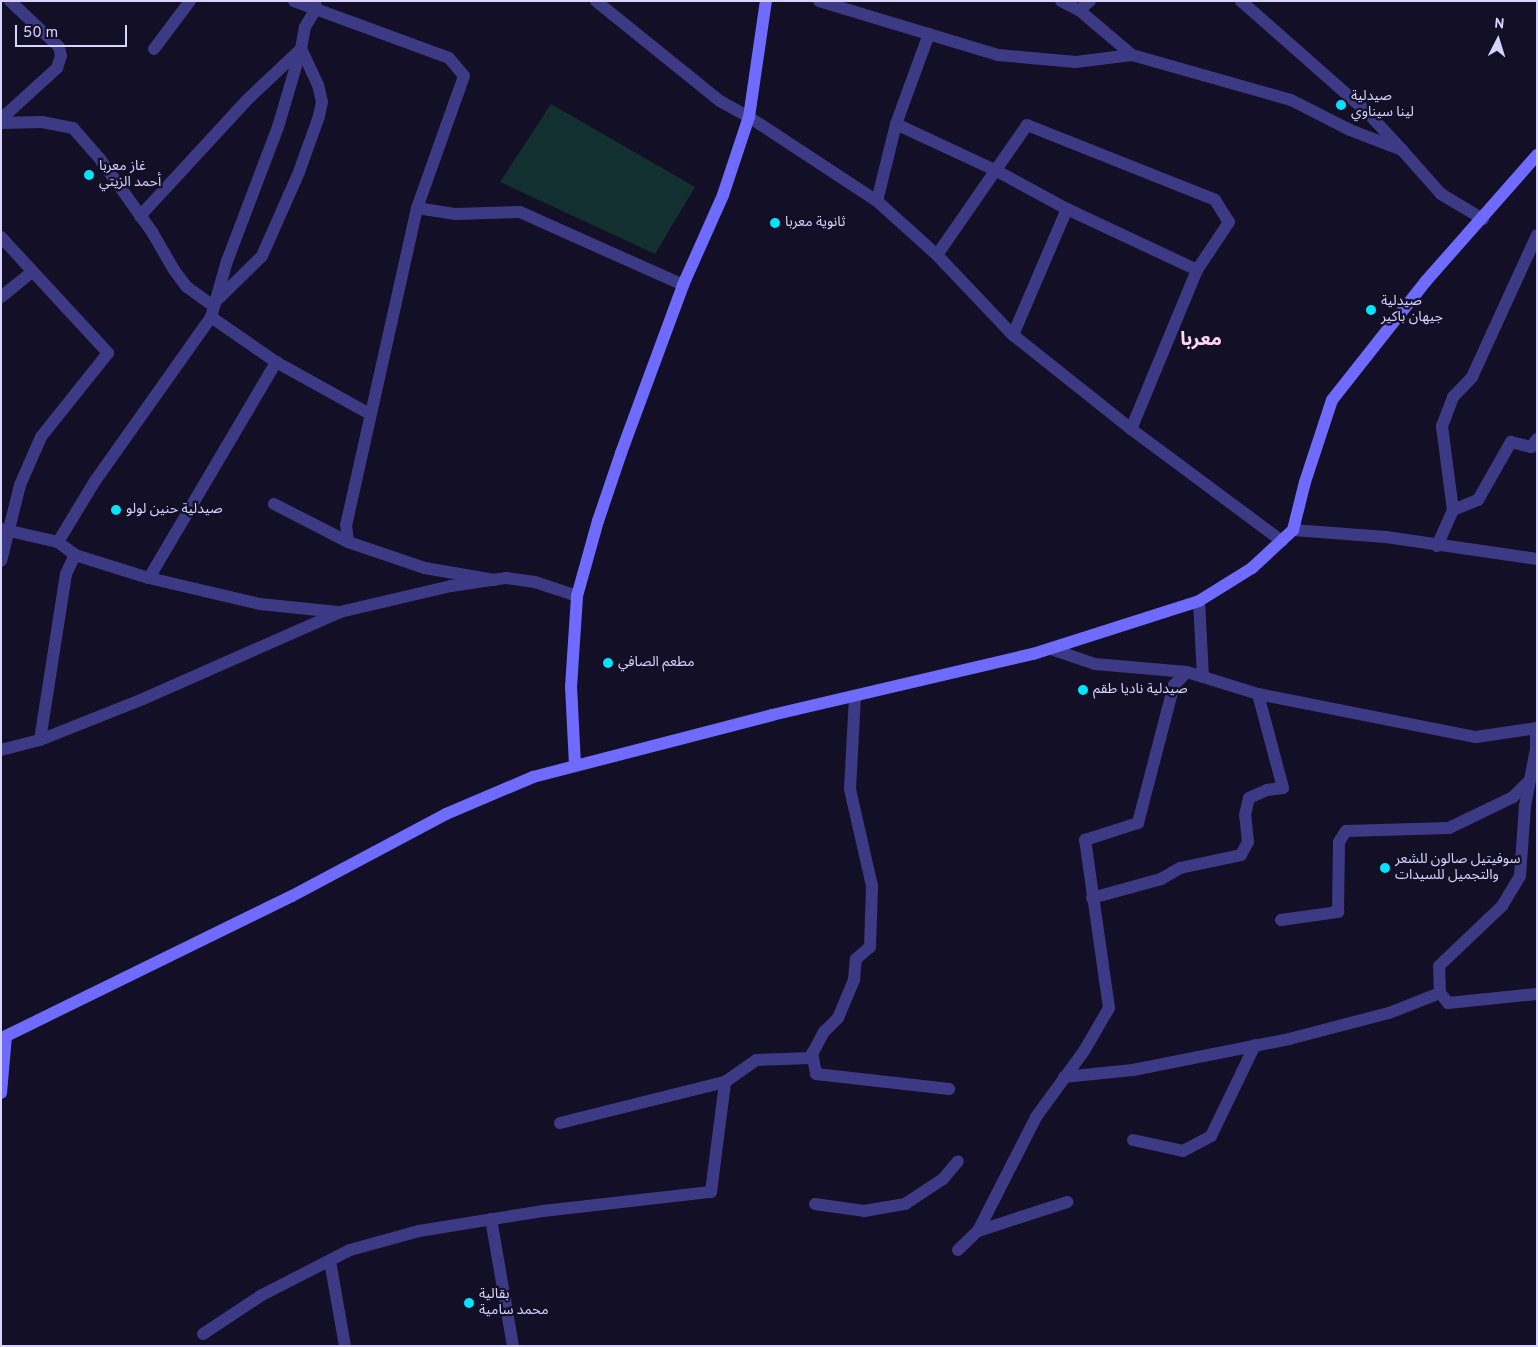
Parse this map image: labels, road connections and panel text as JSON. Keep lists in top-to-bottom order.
{
  "districts": ["معربا"],
  "places": [
    "صيدلية لينا سيناوي",
    "غاز معربا أحمد الزيتي",
    "ثانوية معربا",
    "صيدلية جيهان باكير",
    "صيدلية حنين لولو",
    "مطعم الصافي",
    "صيدلية ناديا طقم",
    "سوفيتيل صالون للشعر والتجميل للسيدات",
    "بقالية محمد سامية"
  ],
  "scale_bar": "50 m",
  "north": "top"
}
